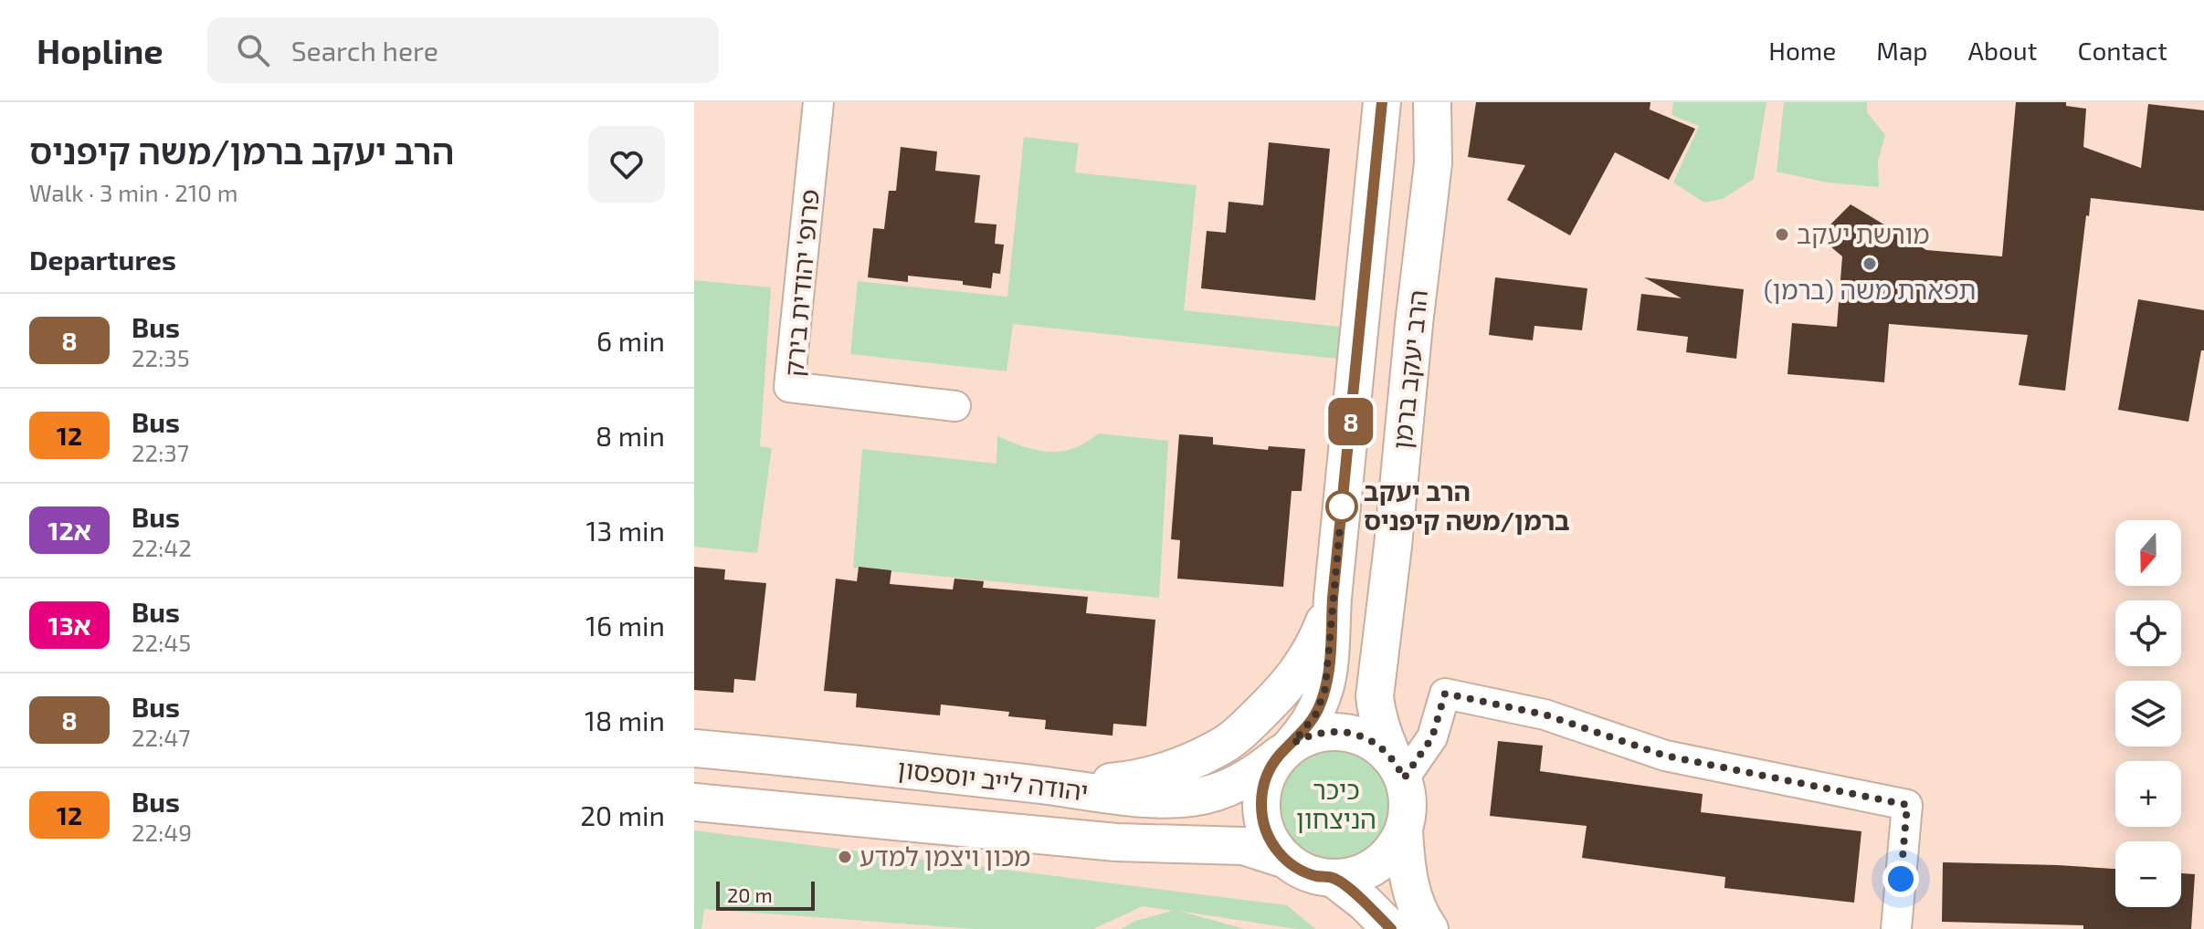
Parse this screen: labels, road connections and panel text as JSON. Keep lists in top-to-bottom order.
{
  "streets": {
    "street": ["פרופ' יהודית בירק", "הרב יעקב ברמן", "יהודה לייב יוספסון"]
  },
  "crossings": [
    ["הרב יעקב ברמן", "יהודה לייב יוספסון"]
  ],
  "parks": ["כיכר הניצחון"],
  "places": [
    "מורשת יעקב",
    "תפארת משה (ברמן)",
    "הרב יעקב ברמן/משה קיפניס",
    "מכון ויצמן למדע"
  ],
  "lines": ["bus line 8"],
  "scale_bar": "20 m",
  "north": "bottom",
  "page": {
    "header": "Hopline",
    "search": "Search here",
    "nav": [
      "Home",
      "Map",
      "About",
      "Contact"
    ],
    "heading": [
      ["הרב יעקב ברמן/משה קיפניס", "Walk · 3 min · 210 m"],
      "Departures"
    ],
    "on_map": "8",
    "list": [
      {
        "mark": "8",
        "name": "Bus",
        "note": "22:35",
        "value": "6 min"
      },
      {
        "mark": "12",
        "name": "Bus",
        "note": "22:37",
        "value": "8 min"
      },
      {
        "mark": "12א",
        "name": "Bus",
        "note": "22:42",
        "value": "13 min"
      },
      {
        "mark": "13א",
        "name": "Bus",
        "note": "22:45",
        "value": "16 min"
      },
      {
        "mark": "8",
        "name": "Bus",
        "note": "22:47",
        "value": "18 min"
      },
      {
        "mark": "12",
        "name": "Bus",
        "note": "22:49",
        "value": "20 min"
      }
    ],
    "map_buttons": ["+", "−"],
    "scale": "20 m"
  }
}
